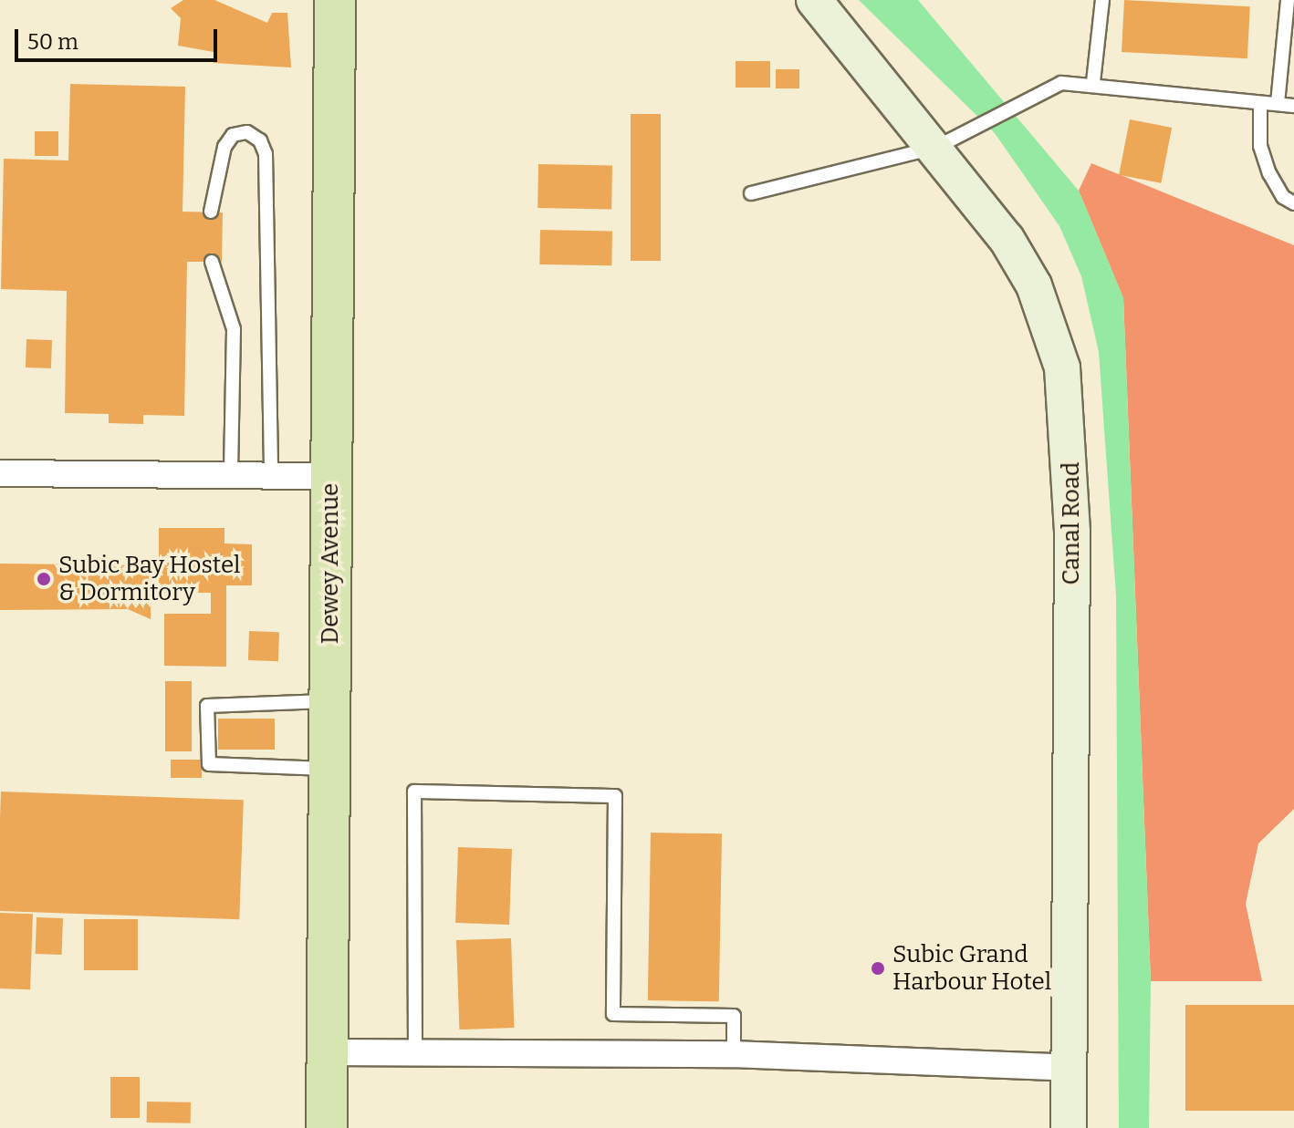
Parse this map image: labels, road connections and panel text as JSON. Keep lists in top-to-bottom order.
{
  "streets": {
    "main road": ["Canal Road", "Dewey Avenue"]
  },
  "places": ["Subic Bay Hostel & Dormitory", "Subic Grand Harbour Hotel"],
  "scale_bar": "50 m"
}
